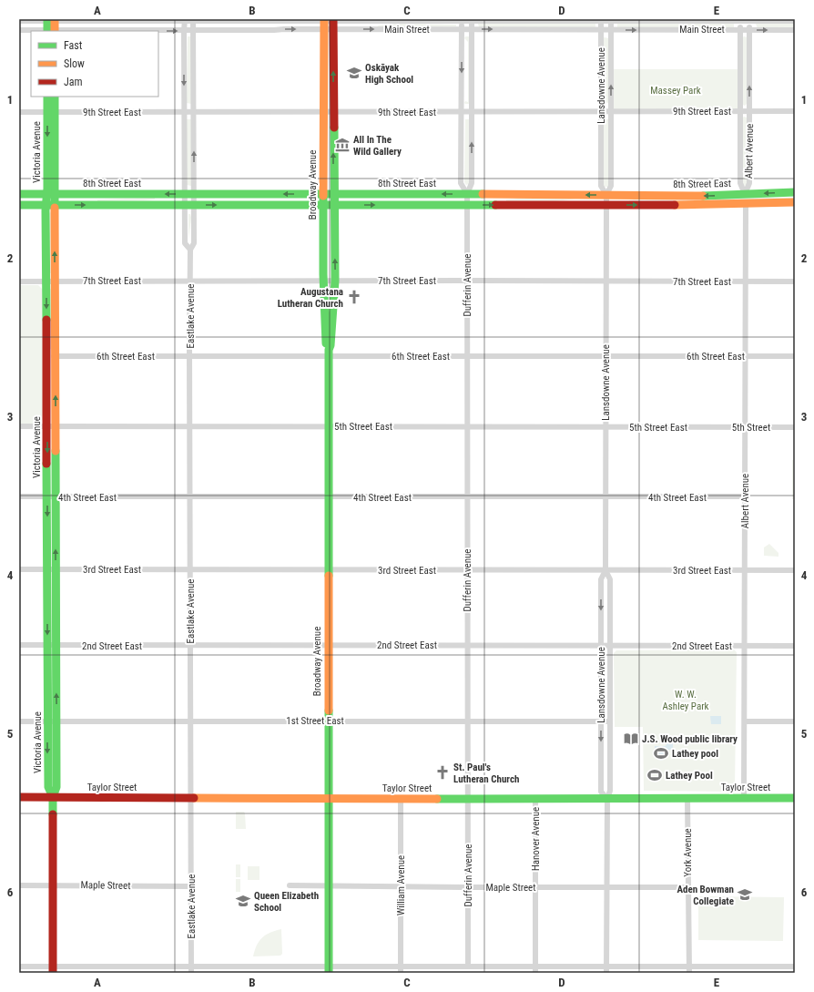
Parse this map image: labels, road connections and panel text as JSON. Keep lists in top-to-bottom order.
{
  "streets": {
    "main road": [
      "Victoria Avenue",
      "8th Street East",
      "Broadway Avenue",
      "Taylor Street"
    ],
    "street": [
      "Main Street",
      "Lansdowne Avenue",
      "9th Street East",
      "Albert Avenue",
      "7th Street East",
      "Dufferin Avenue",
      "Eastlake Avenue",
      "6th Street East",
      "5th Street East",
      "5th Street",
      "4th Street East",
      "3rd Street East",
      "2nd Street East",
      "1st Street East",
      "Hanover Avenue",
      "York Avenue",
      "Maple Street",
      "William Avenue"
    ]
  },
  "crossings": [
    ["Main Street", "Lansdowne Avenue"],
    ["Main Street", "Albert Avenue"],
    ["Main Street", "Broadway Avenue"],
    ["Main Street", "Dufferin Avenue"],
    ["Main Street", "Eastlake Avenue"],
    ["Lansdowne Avenue", "9th Street East"],
    ["Lansdowne Avenue", "8th Street East"],
    ["Lansdowne Avenue", "7th Street East"],
    ["Lansdowne Avenue", "6th Street East"],
    ["Lansdowne Avenue", "5th Street East"],
    ["Lansdowne Avenue", "4th Street East"],
    ["Lansdowne Avenue", "3rd Street East"],
    ["Lansdowne Avenue", "2nd Street East"],
    ["Lansdowne Avenue", "1st Street East"],
    ["Lansdowne Avenue", "Taylor Street"],
    ["Lansdowne Avenue", "Maple Street"],
    ["9th Street East", "Albert Avenue"],
    ["9th Street East", "Victoria Avenue"],
    ["9th Street East", "Broadway Avenue"],
    ["9th Street East", "Dufferin Avenue"],
    ["9th Street East", "Eastlake Avenue"],
    ["Albert Avenue", "8th Street East"],
    ["Albert Avenue", "7th Street East"],
    ["Albert Avenue", "6th Street East"],
    ["Albert Avenue", "5th Street"],
    ["Albert Avenue", "4th Street East"],
    ["Albert Avenue", "3rd Street East"],
    ["Albert Avenue", "2nd Street East"],
    ["Albert Avenue", "Taylor Street"],
    ["Victoria Avenue", "8th Street East"],
    ["Victoria Avenue", "7th Street East"],
    ["Victoria Avenue", "6th Street East"],
    ["Victoria Avenue", "5th Street East"],
    ["Victoria Avenue", "4th Street East"],
    ["Victoria Avenue", "3rd Street East"],
    ["Victoria Avenue", "2nd Street East"],
    ["Victoria Avenue", "1st Street East"],
    ["Victoria Avenue", "Taylor Street"],
    ["Victoria Avenue", "Maple Street"],
    ["8th Street East", "Broadway Avenue"],
    ["8th Street East", "Dufferin Avenue"],
    ["8th Street East", "Eastlake Avenue"],
    ["Broadway Avenue", "7th Street East"],
    ["Broadway Avenue", "6th Street East"],
    ["Broadway Avenue", "5th Street East"],
    ["Broadway Avenue", "4th Street East"],
    ["Broadway Avenue", "3rd Street East"],
    ["Broadway Avenue", "2nd Street East"],
    ["Broadway Avenue", "1st Street East"],
    ["Broadway Avenue", "Taylor Street"],
    ["Broadway Avenue", "Maple Street"],
    ["7th Street East", "Dufferin Avenue"],
    ["7th Street East", "Eastlake Avenue"],
    ["Dufferin Avenue", "6th Street East"],
    ["Dufferin Avenue", "5th Street East"],
    ["Dufferin Avenue", "4th Street East"],
    ["Dufferin Avenue", "3rd Street East"],
    ["Dufferin Avenue", "2nd Street East"],
    ["Dufferin Avenue", "1st Street East"],
    ["Dufferin Avenue", "Taylor Street"],
    ["Dufferin Avenue", "Maple Street"],
    ["Eastlake Avenue", "6th Street East"],
    ["Eastlake Avenue", "5th Street East"],
    ["Eastlake Avenue", "4th Street East"],
    ["Eastlake Avenue", "3rd Street East"],
    ["Eastlake Avenue", "2nd Street East"],
    ["Eastlake Avenue", "1st Street East"],
    ["Eastlake Avenue", "Taylor Street"],
    ["Eastlake Avenue", "Maple Street"],
    ["5th Street East", "5th Street"],
    ["Taylor Street", "Hanover Avenue"],
    ["Taylor Street", "York Avenue"],
    ["Taylor Street", "William Avenue"],
    ["Hanover Avenue", "Maple Street"],
    ["York Avenue", "Maple Street"],
    ["Maple Street", "William Avenue"]
  ],
  "parks": ["Massey Park", "W. W. Ashley Park"],
  "places": {
    "school or university": ["Oskāyak High School", "Aden Bowman Collegiate", "Queen Elizabeth School"],
    "museum": ["All In The Wild Gallery"],
    "church": ["Augustana Lutheran Church", "St. Paul's Lutheran Church"],
    "library": ["J.S. Wood public library"],
    "sports": ["Lathey pool", "Lathey Pool"]
  },
  "legend": ["Fast", "Slow", "Jam"],
  "grid": {
    "columns": [
      "A",
      "B",
      "C",
      "D",
      "E"
    ],
    "rows": [
      "1",
      "2",
      "3",
      "4",
      "5",
      "6"
    ]
  }
}
